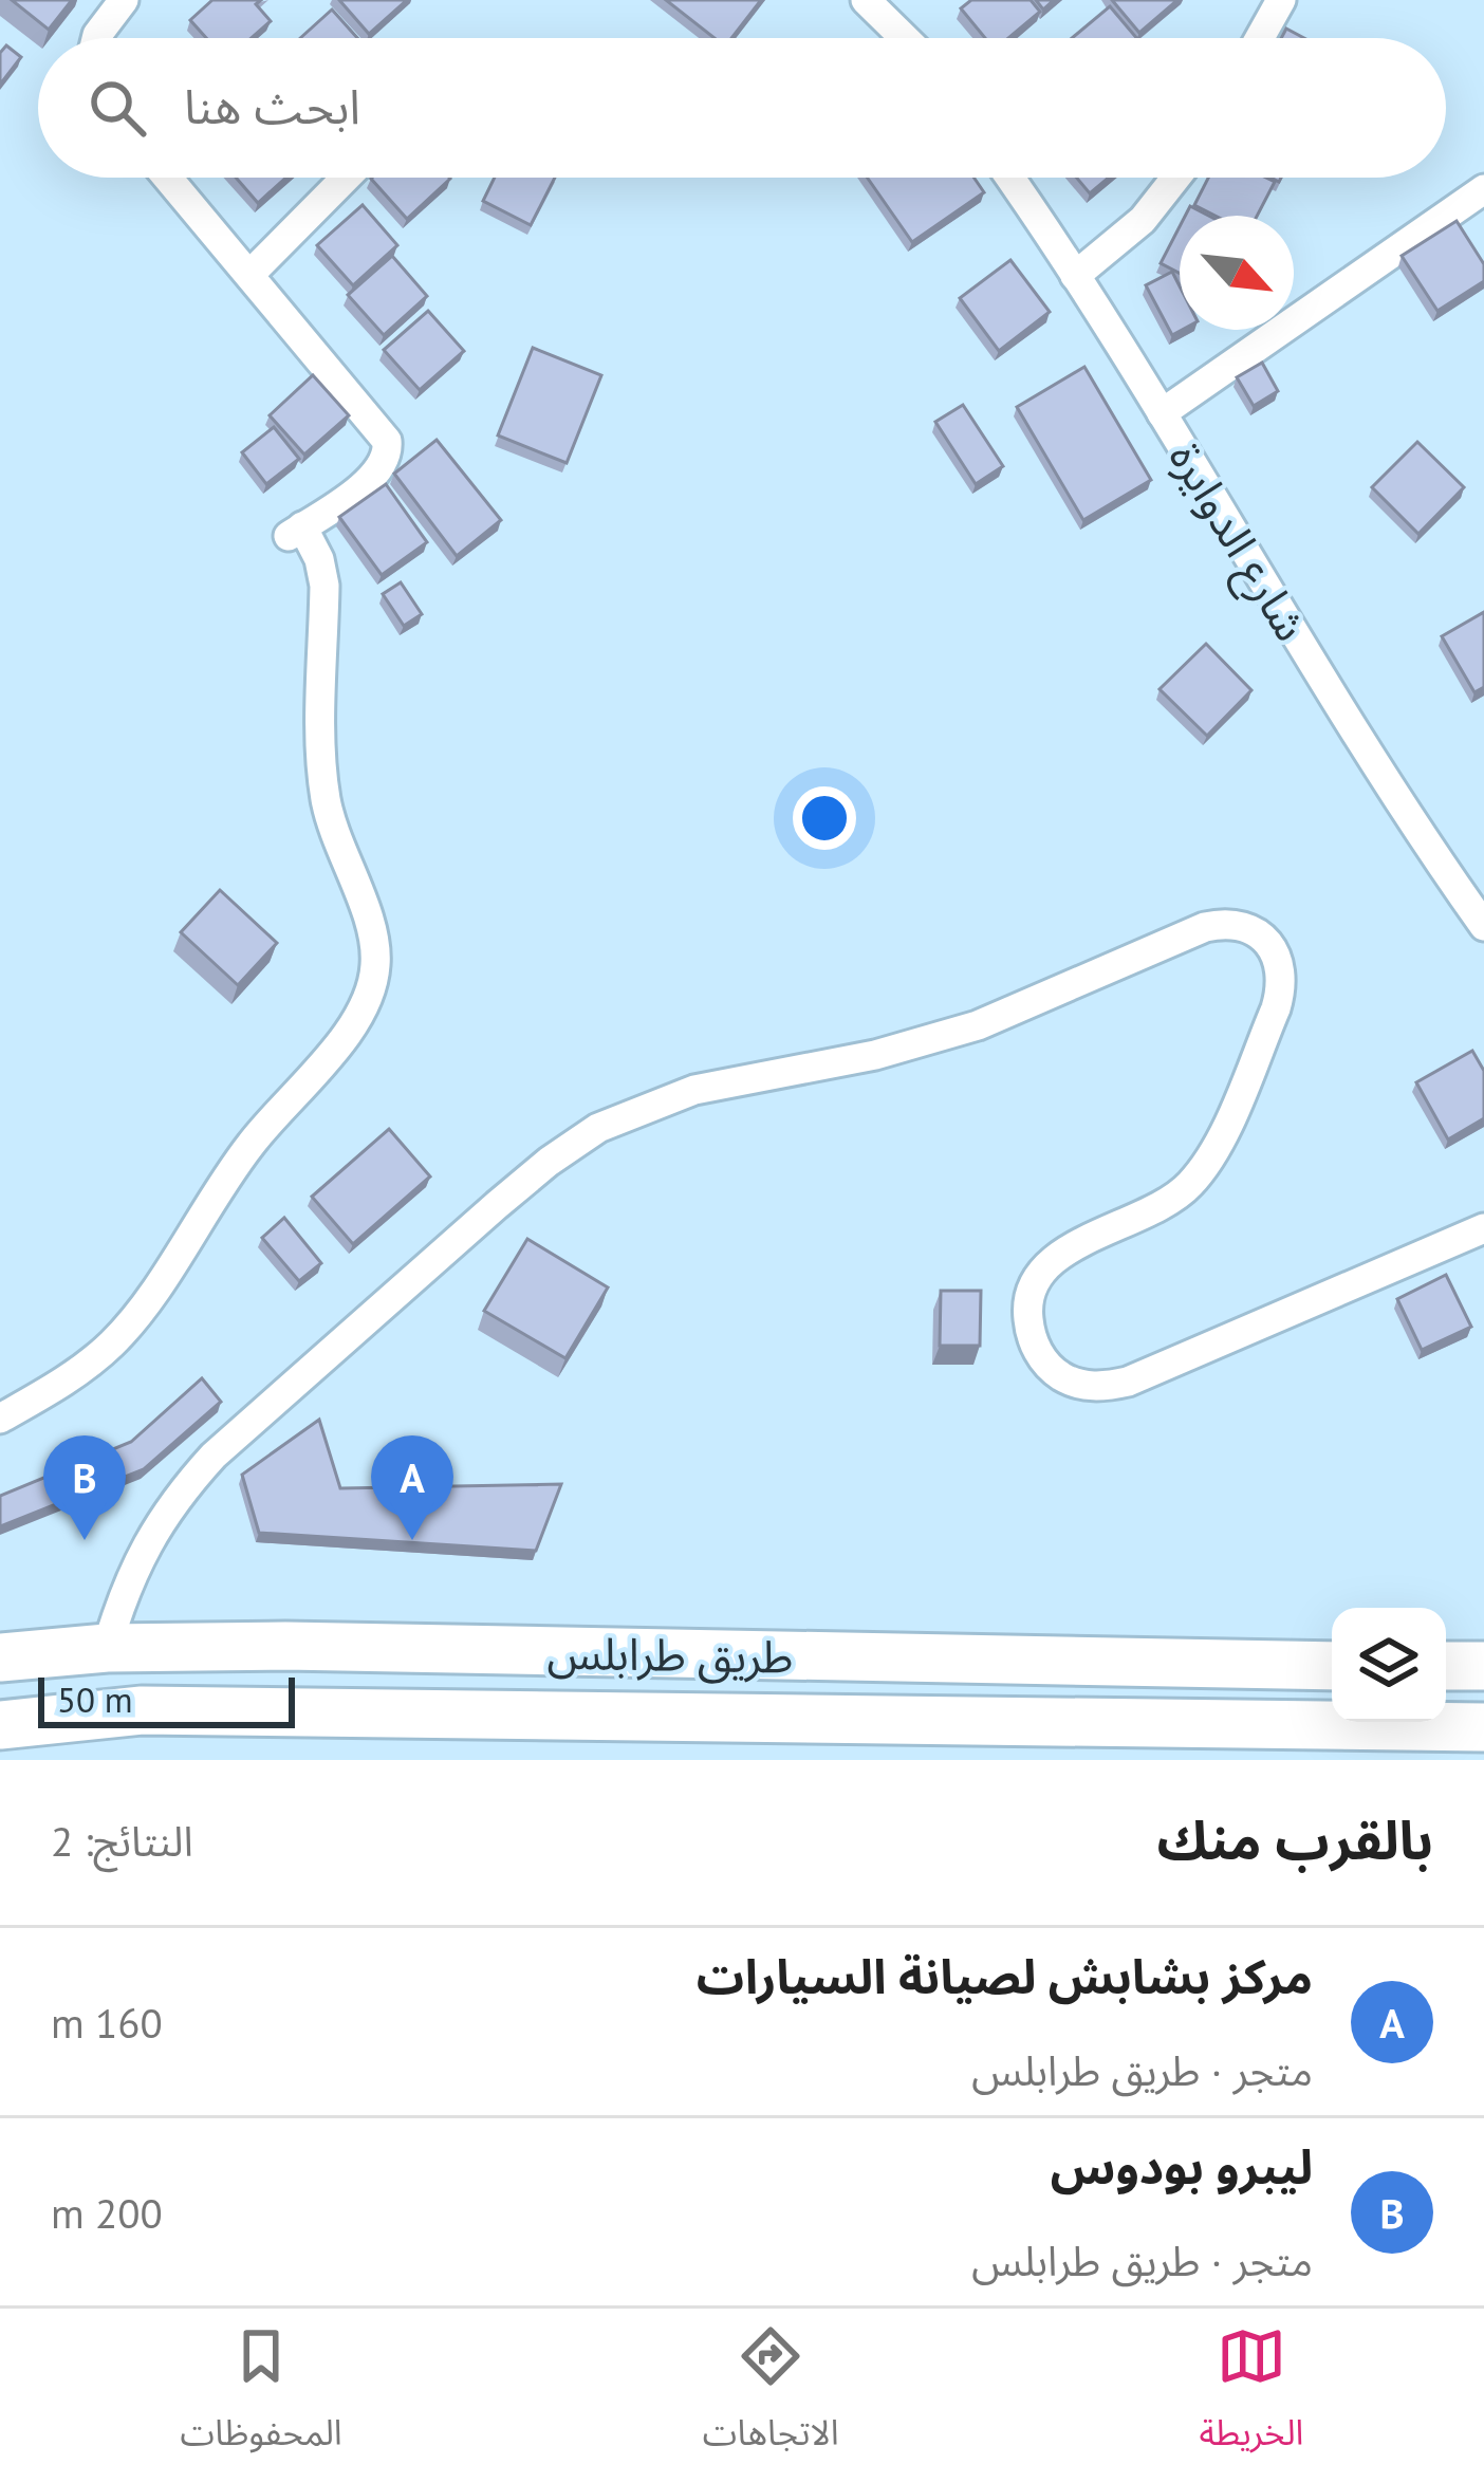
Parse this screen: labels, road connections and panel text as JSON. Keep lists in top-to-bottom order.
{
  "streets": {
    "highway": ["طريق طرابلس"],
    "street": ["شارع الدوايرة"]
  },
  "scale_bar": "50 m",
  "north": "bottom right",
  "page": {
    "search": "ابحث هنا",
    "pins": ["A", "B"],
    "scale": "50 m",
    "heading": ["بالقرب منك", "النتائج: 2"],
    "list": [
      {
        "mark": "A",
        "name": "مركز بشابش لصيانة السيارات",
        "note": "متجر · طريق طرابلس",
        "value": "160 m"
      },
      {
        "mark": "B",
        "name": "ليبرو بودوس",
        "note": "متجر · طريق طرابلس",
        "value": "200 m"
      }
    ],
    "nav": ["الخريطة", "الاتجاهات", "المحفوظات"]
  }
}
